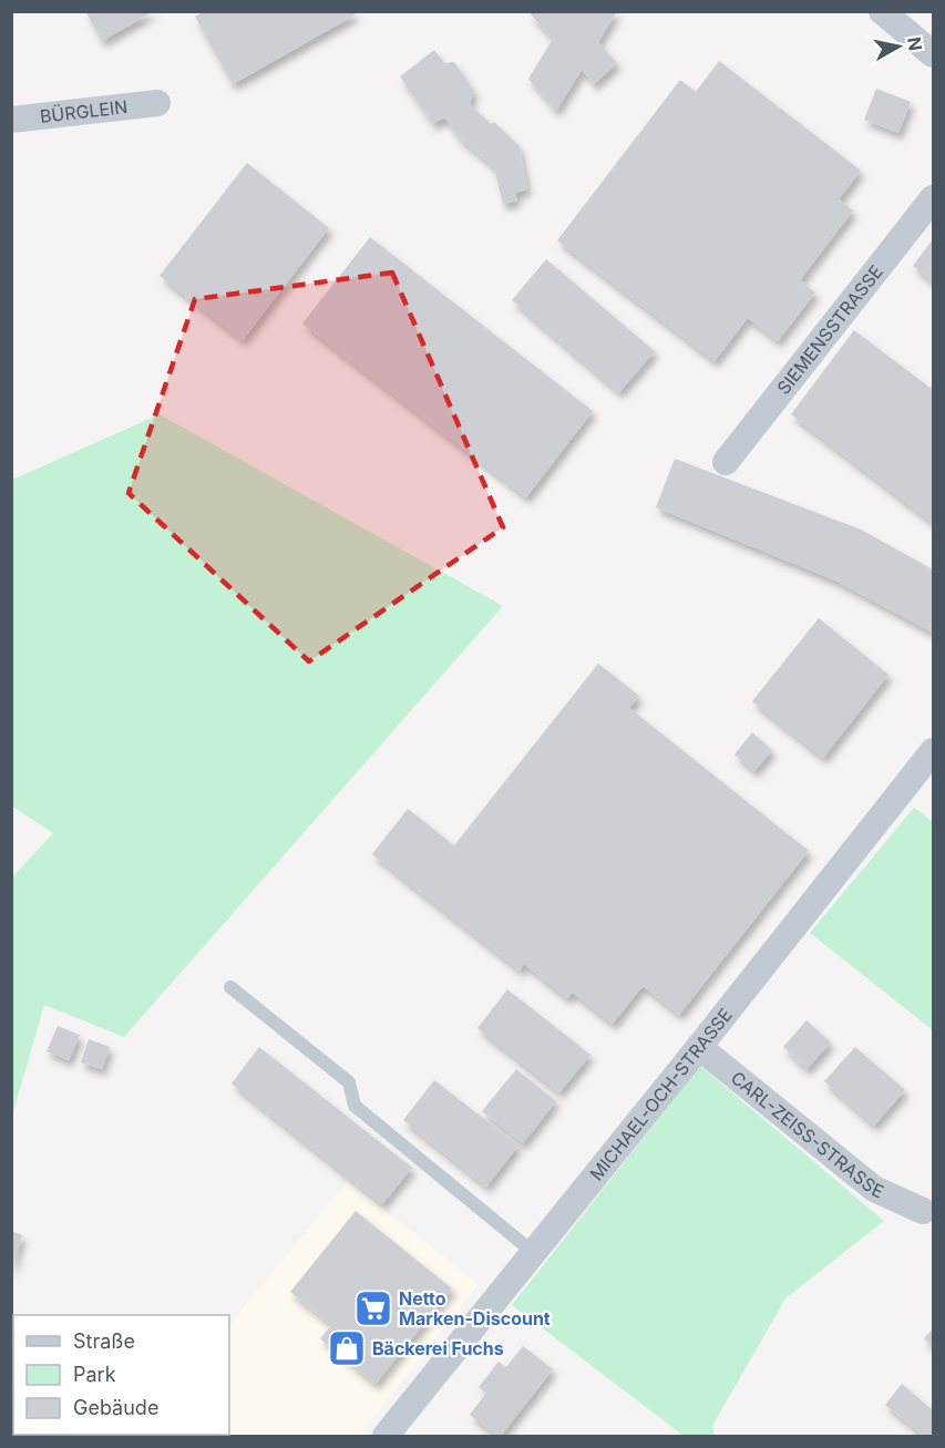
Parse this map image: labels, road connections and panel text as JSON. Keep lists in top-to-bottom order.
{
  "streets": {
    "street": [
      "BÜRGLEIN",
      "SIEMENSSTRASSE",
      "MICHAEL-OCH-STRASSE",
      "CARL-ZEISS-STRASSE"
    ]
  },
  "crossings": [
    ["MICHAEL-OCH-STRASSE", "CARL-ZEISS-STRASSE"]
  ],
  "places": {
    "supermarket": ["Netto Marken-Discount"],
    "shop": ["Bäckerei Fuchs"]
  },
  "legend": ["Straße", "Park", "Gebäude"],
  "north": "right"
}
